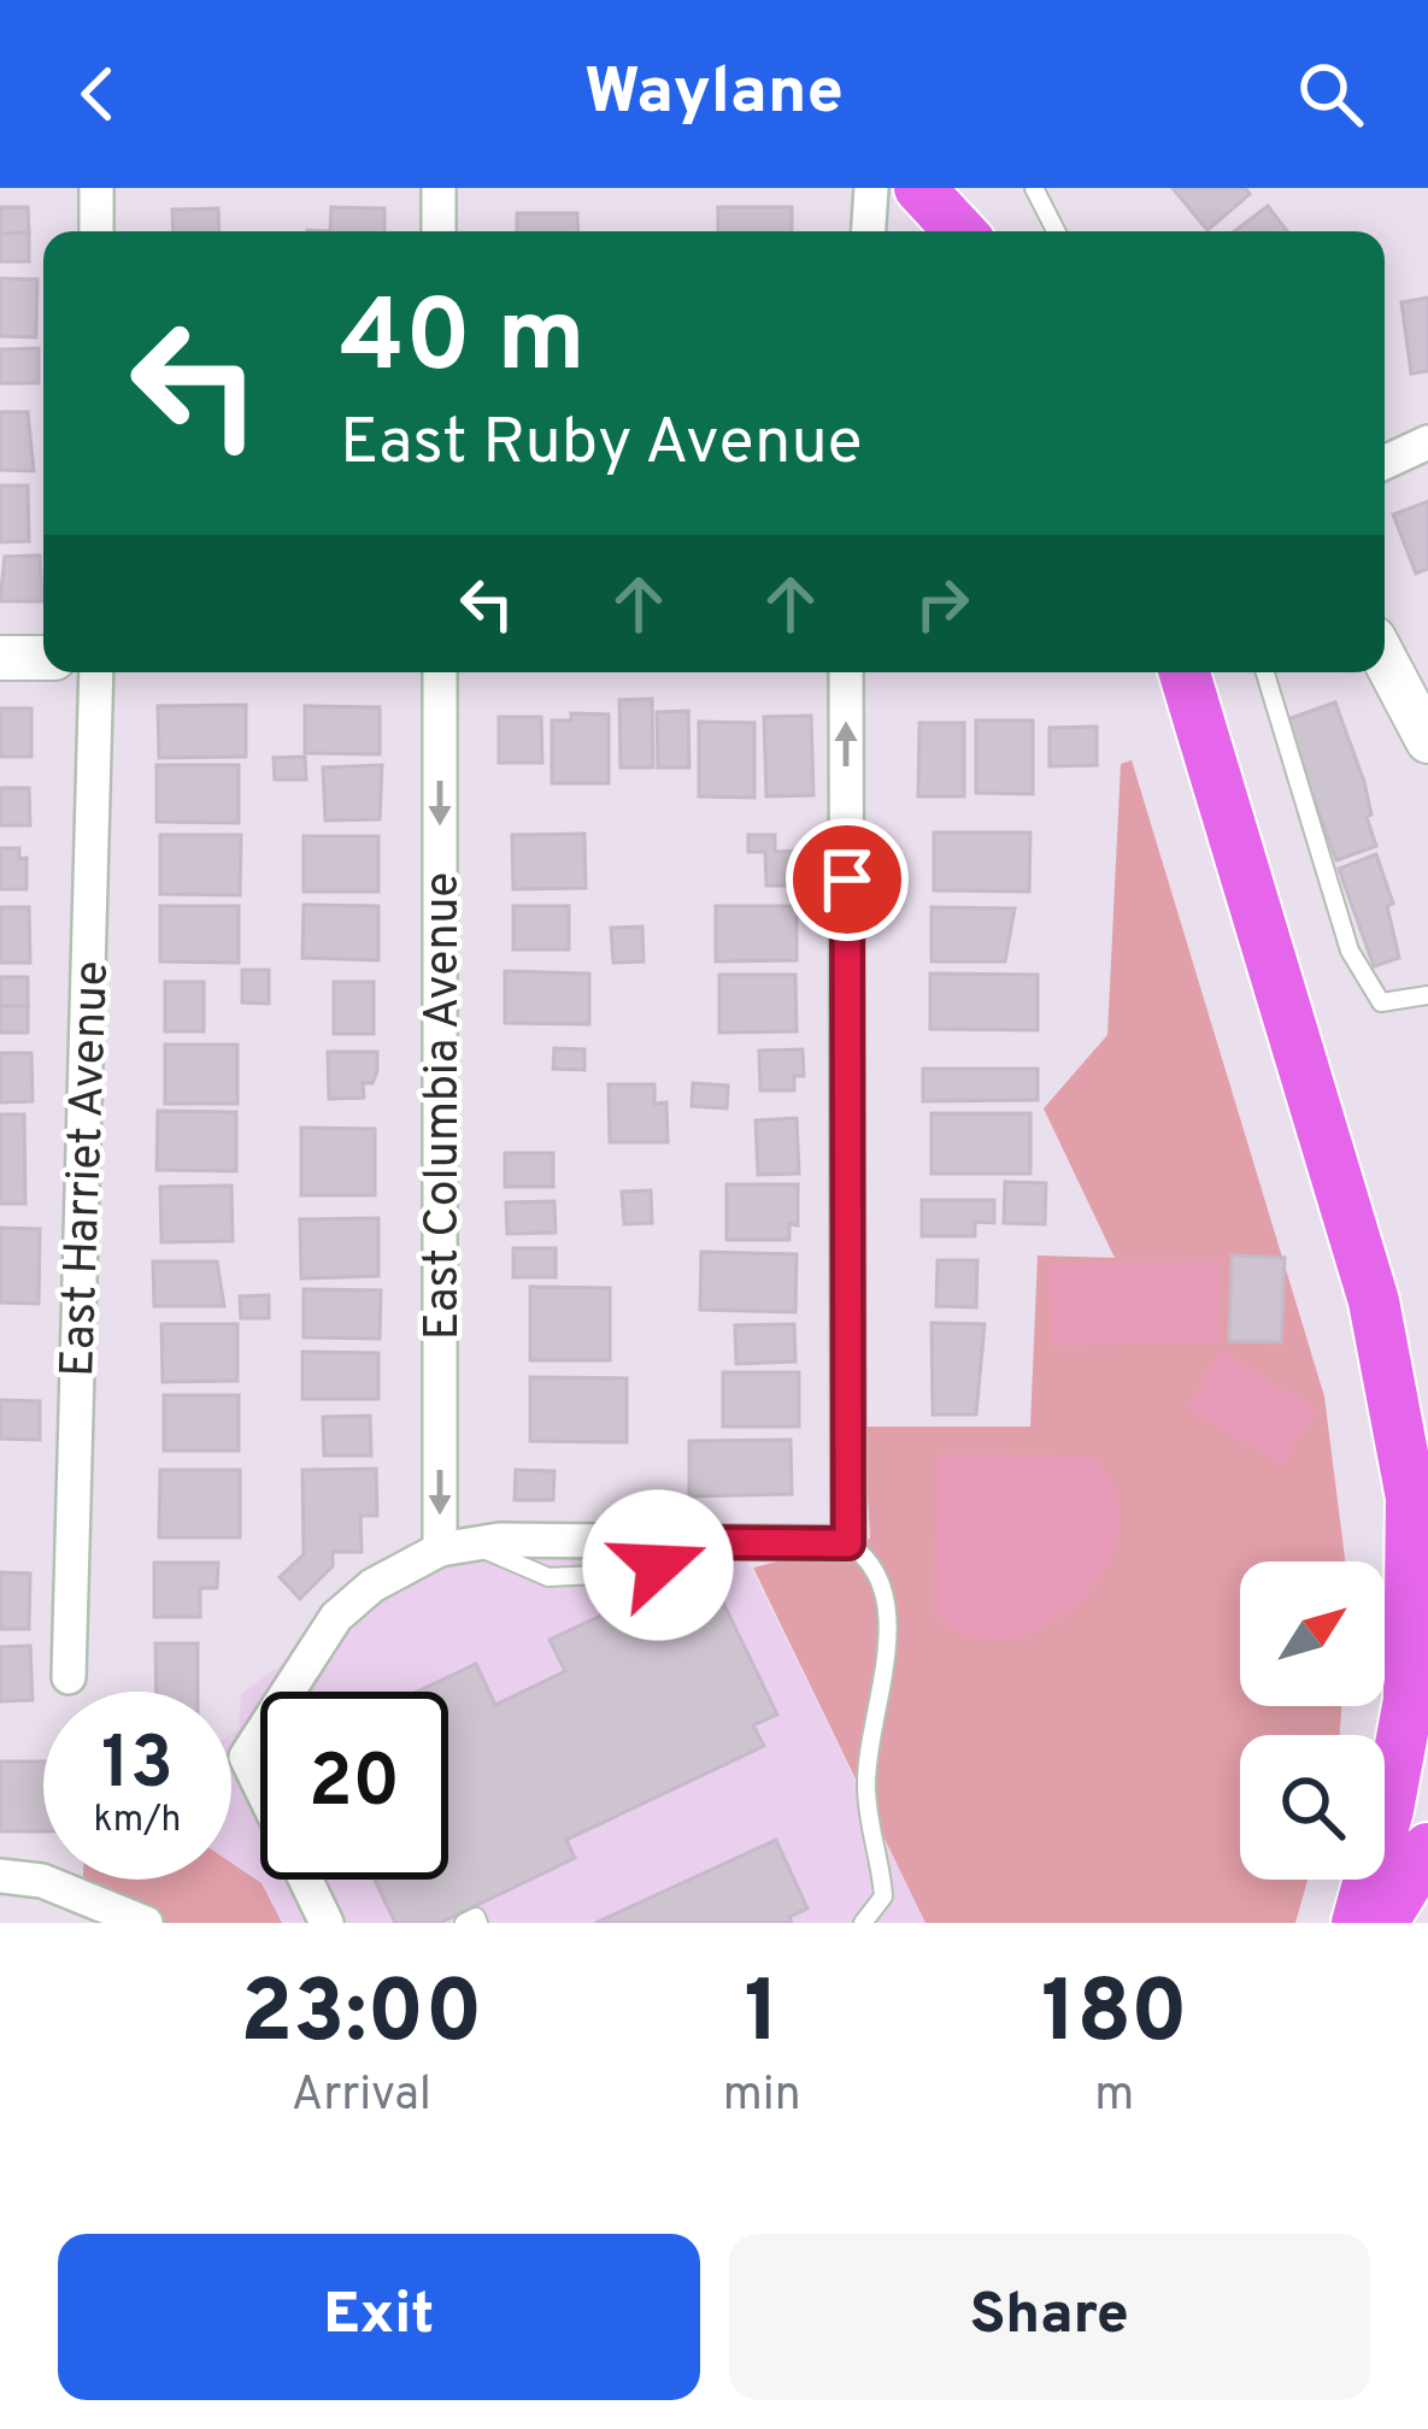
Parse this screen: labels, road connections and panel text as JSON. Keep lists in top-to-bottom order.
{
  "streets": {
    "street": ["East Columbia Avenue", "East Harriet Avenue"]
  },
  "one_way": ["East Columbia Avenue"],
  "north": "top right",
  "page": {
    "header": "Waylane",
    "turn": ["40 m", "East Ruby Avenue"],
    "speed": "13 km/h",
    "limit": "20",
    "eta": [
      "23:00",
      "Arrival",
      "1",
      "min",
      "180",
      "m"
    ],
    "buttons": ["Exit", "Share"]
  }
}
